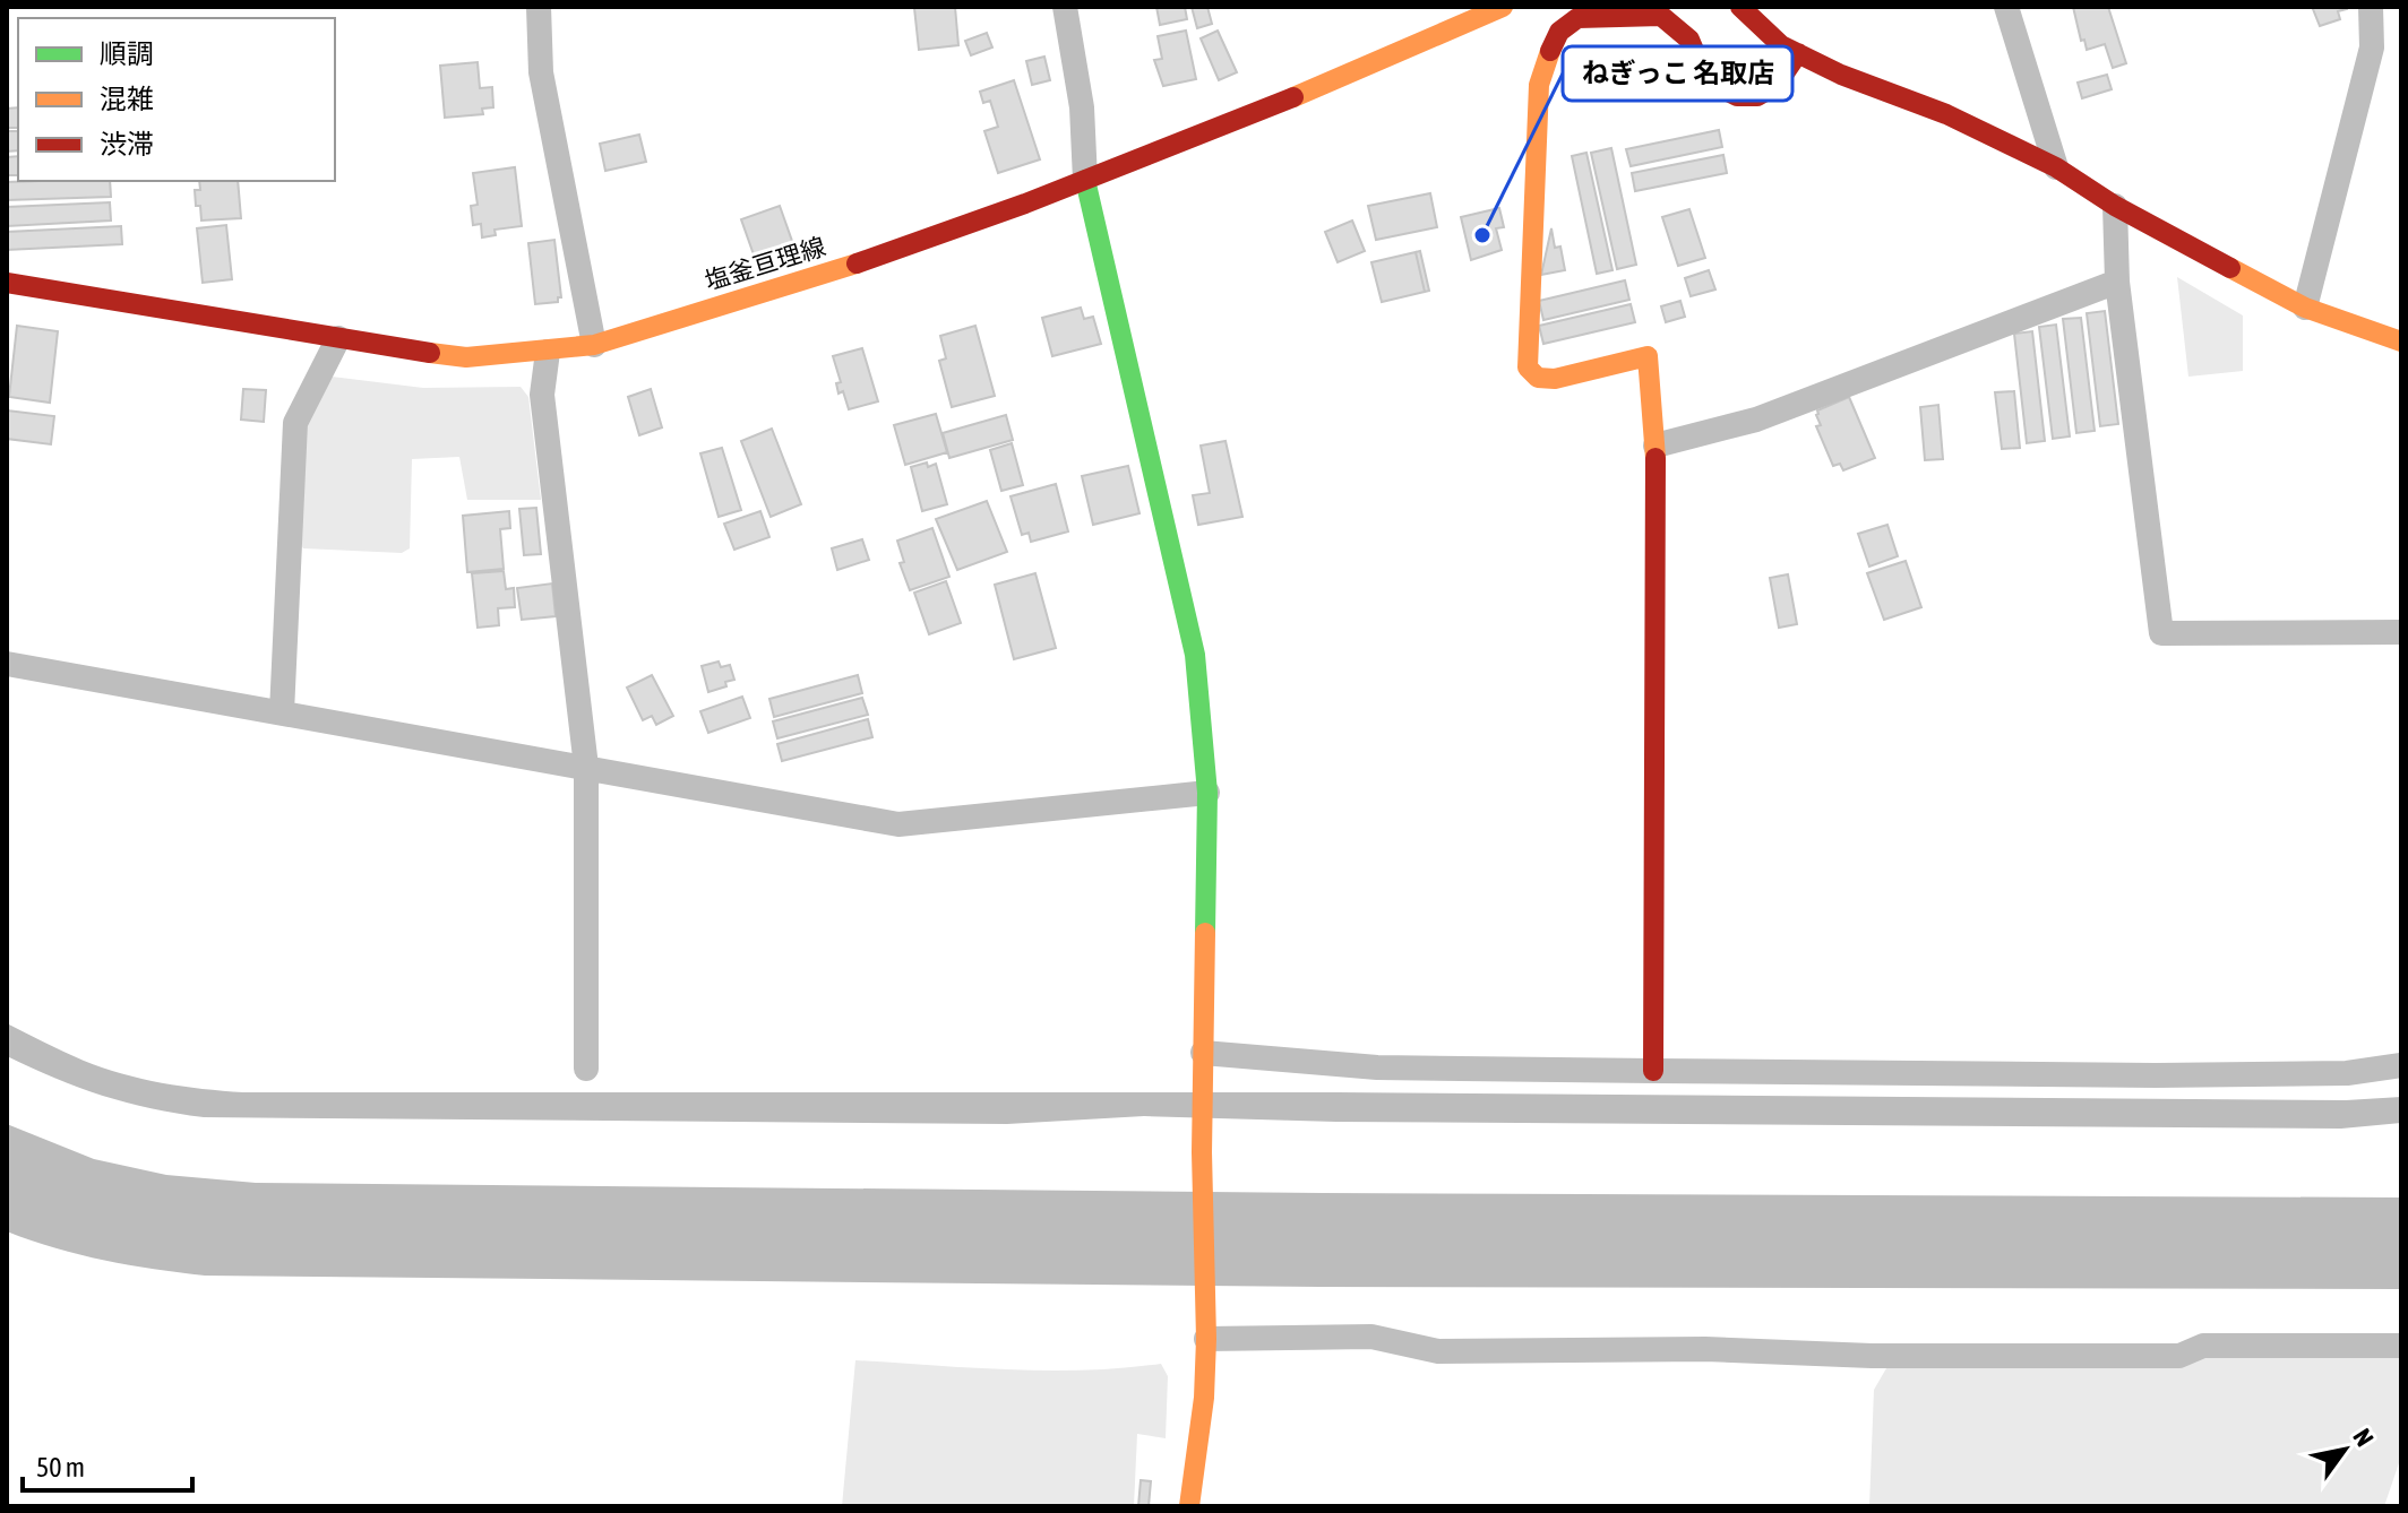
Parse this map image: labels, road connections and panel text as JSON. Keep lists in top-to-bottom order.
{
  "streets": {
    "street": ["塩釜亘理線"]
  },
  "places": ["ねぎっこ 名取店"],
  "legend": ["順調", "混雑", "渋滞"],
  "scale_bar": "50 m",
  "north": "top right"
}
